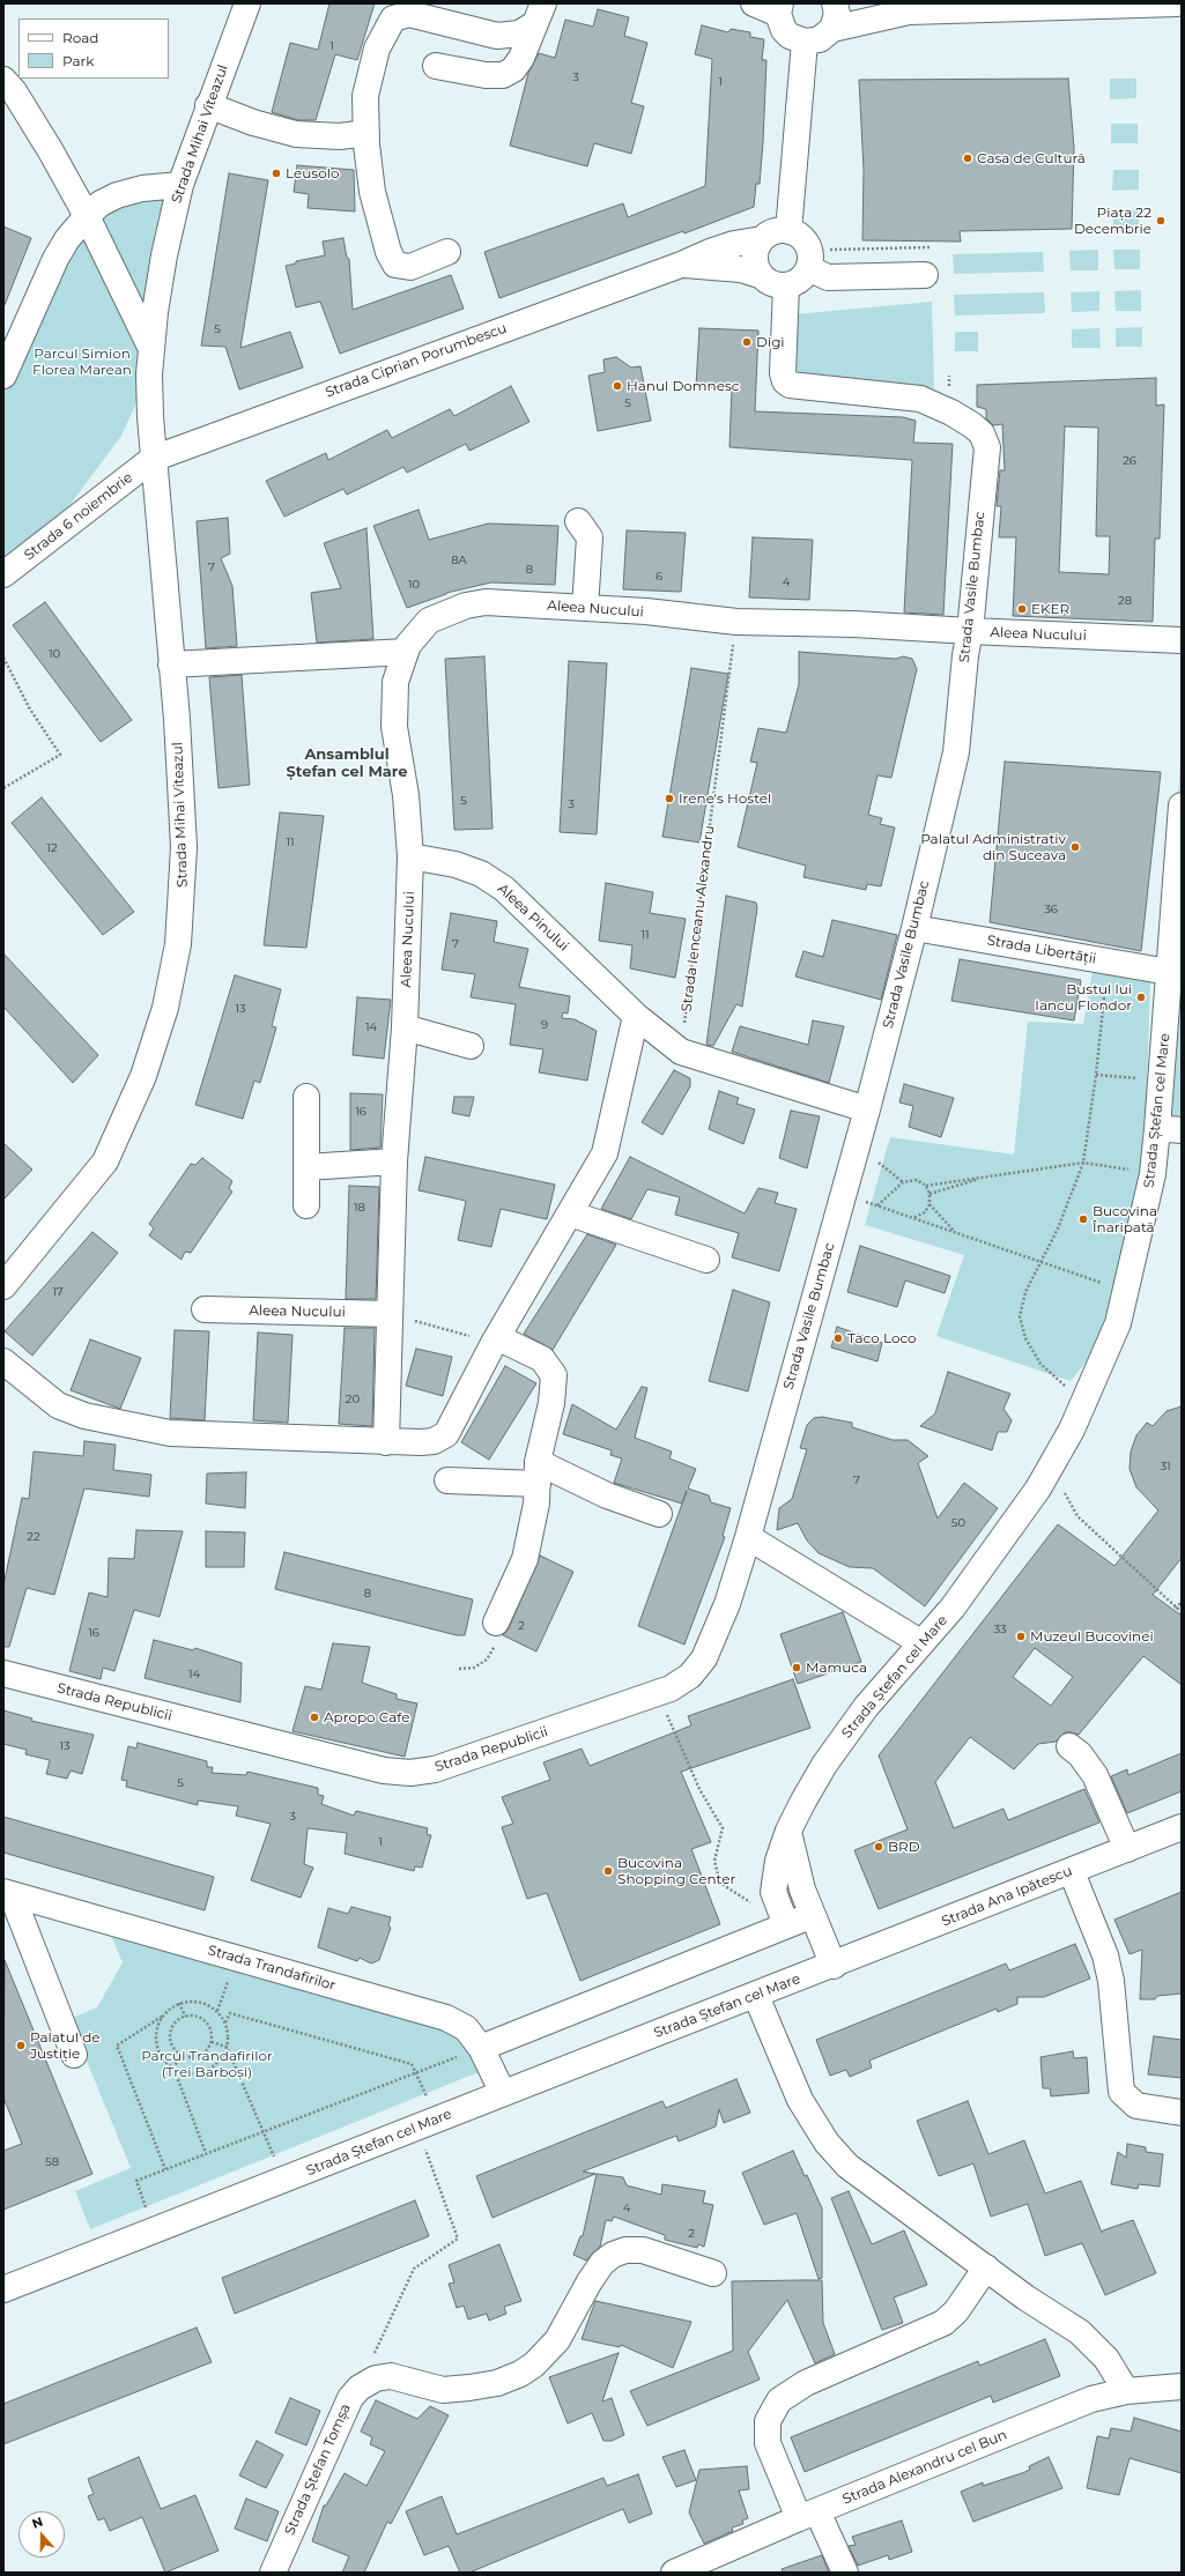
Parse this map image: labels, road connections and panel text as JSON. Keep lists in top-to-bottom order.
{
  "streets": {
    "street": [
      "Strada Mihai Viteazul",
      "Strada Ciprian Porumbescu",
      "Strada 6 noiembrie",
      "Strada Vasile Bumbac",
      "Aleea Nucului",
      "Aleea Pinului",
      "Strada Libertății",
      "Strada Ștefan cel Mare",
      "Strada Republicii",
      "Strada Ana Ipătescu",
      "Strada Trandafirilor",
      "Strada Alexandru cel Bun",
      "Strada Ștefan Tomșa"
    ],
    "path": ["Strada Ienceanu Alexandru"]
  },
  "crossings": [
    ["Strada Mihai Viteazul", "Strada Ciprian Porumbescu"],
    ["Strada Mihai Viteazul", "Strada 6 noiembrie"],
    ["Strada Ciprian Porumbescu", "Strada 6 noiembrie"],
    ["Strada Ciprian Porumbescu", "Strada Vasile Bumbac"],
    ["Strada Vasile Bumbac", "Aleea Nucului"],
    ["Strada Vasile Bumbac", "Strada Libertății"],
    ["Strada Vasile Bumbac", "Strada Republicii"],
    ["Aleea Nucului", "Aleea Pinului"],
    ["Aleea Nucului", "Strada Ienceanu Alexandru"],
    ["Strada Libertății", "Strada Ștefan cel Mare"],
    ["Strada Ștefan cel Mare", "Strada Ana Ipătescu"],
    ["Strada Ștefan cel Mare", "Strada Trandafirilor"]
  ],
  "districts": ["Ansamblul Ștefan cel Mare"],
  "parks": ["Parcul Simion Florea Marean", "Parcul Trandafirilor (Trei Barboși)"],
  "places": [
    "Casa de Cultură",
    "Leusolo",
    "Piața 22 Decembrie",
    "Digi",
    "Hanul Domnesc",
    "EKER",
    "Irene's Hostel",
    "Palatul Administrativ din Suceava",
    "Bustul lui Iancu Flondor",
    "Bucovina Înaripată",
    "Taco Loco",
    "Muzeul Bucovinei",
    "Mamuca",
    "Apropo Cafe",
    "BRD",
    "Bucovina Shopping Center",
    "Palatul de Justiție"
  ],
  "house_numbers": [
    "1",
    "3",
    "1",
    "5",
    "5",
    "26",
    "8A",
    "7",
    "8",
    "6",
    "4",
    "10",
    "28",
    "10",
    "5",
    "3",
    "11",
    "12",
    "36",
    "11",
    "7",
    "13",
    "9",
    "14",
    "16",
    "18",
    "17",
    "20",
    "31",
    "7",
    "50",
    "22",
    "8",
    "2",
    "33",
    "16",
    "14",
    "13",
    "5",
    "3",
    "1",
    "58",
    "4",
    "2"
  ],
  "legend": ["Road", "Park"],
  "north": "top"
}
